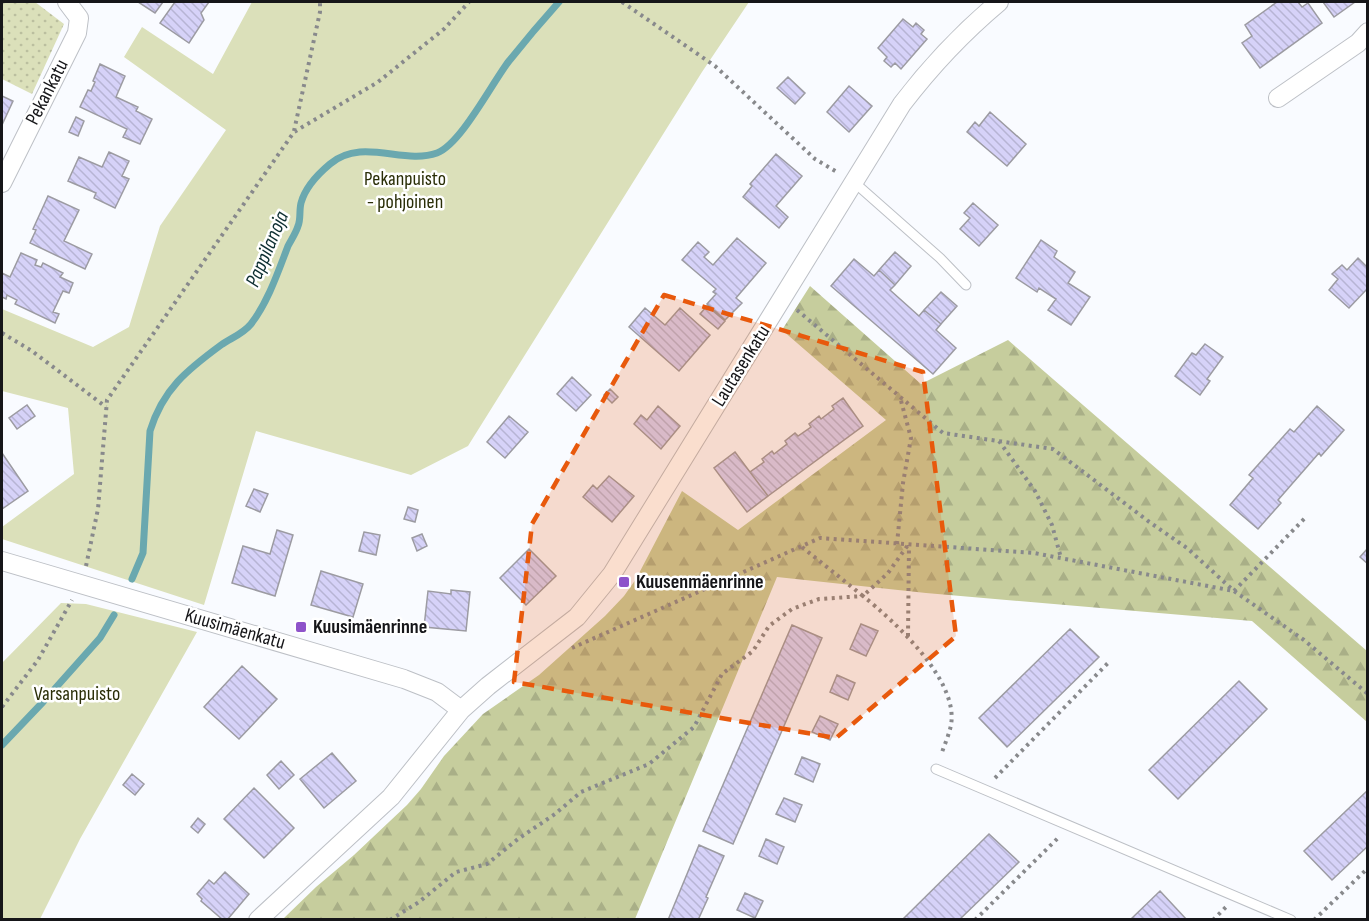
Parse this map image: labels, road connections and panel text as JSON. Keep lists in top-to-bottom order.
{
  "streets": {
    "street": ["Pekankatu", "Lautasenkatu", "Kuusimäenkatu"]
  },
  "crossings": [
    ["Lautasenkatu", "Kuusimäenkatu"]
  ],
  "water": ["Pappilanoja"],
  "parks": ["Pekanpuisto - pohjoinen", "Varsanpuisto"],
  "places": {
    "transit": ["Kuusenmäenrinne", "Kuusimäenrinne"]
  }
}
